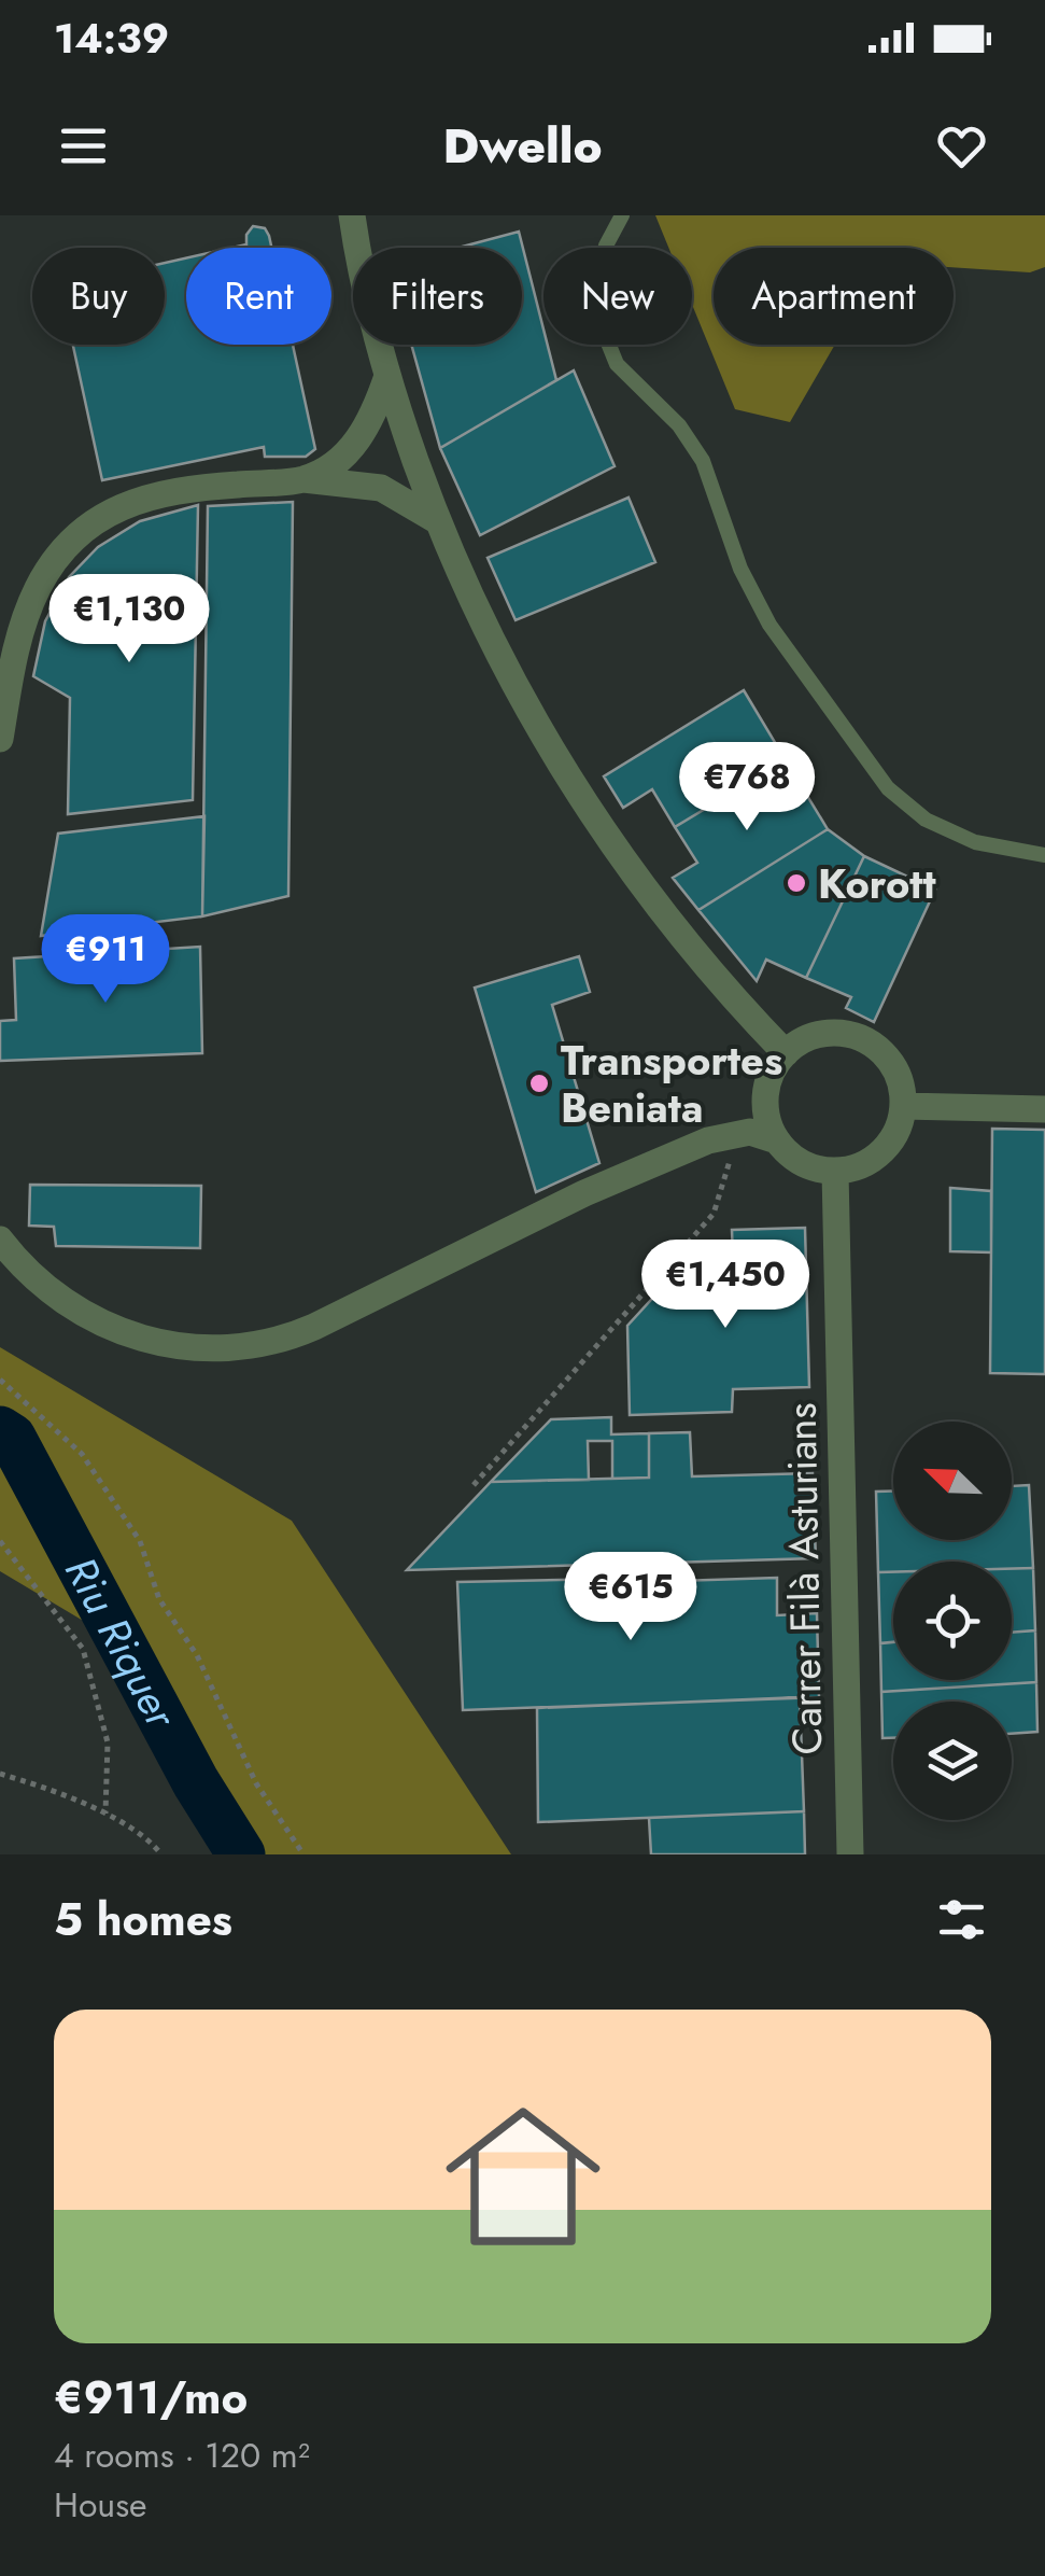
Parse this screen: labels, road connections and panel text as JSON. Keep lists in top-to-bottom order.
{
  "streets": {
    "street": ["Carrer Filà Asturians"]
  },
  "water": ["Riu Riquer"],
  "places": ["Korott", "Transportes Beniata"],
  "north": "top left",
  "page": {
    "status": "14:39",
    "header": "Dwello",
    "chip": [
      "Buy",
      "Rent",
      "Filters",
      "New",
      "Apartment"
    ],
    "price": [
      "€1,130",
      "€768",
      "€911",
      "€1,450",
      "€615"
    ],
    "heading": "5 homes",
    "list": [
      {
        "name": "€911/mo",
        "note": "4 rooms · 120 m² · House"
      }
    ]
  }
}
